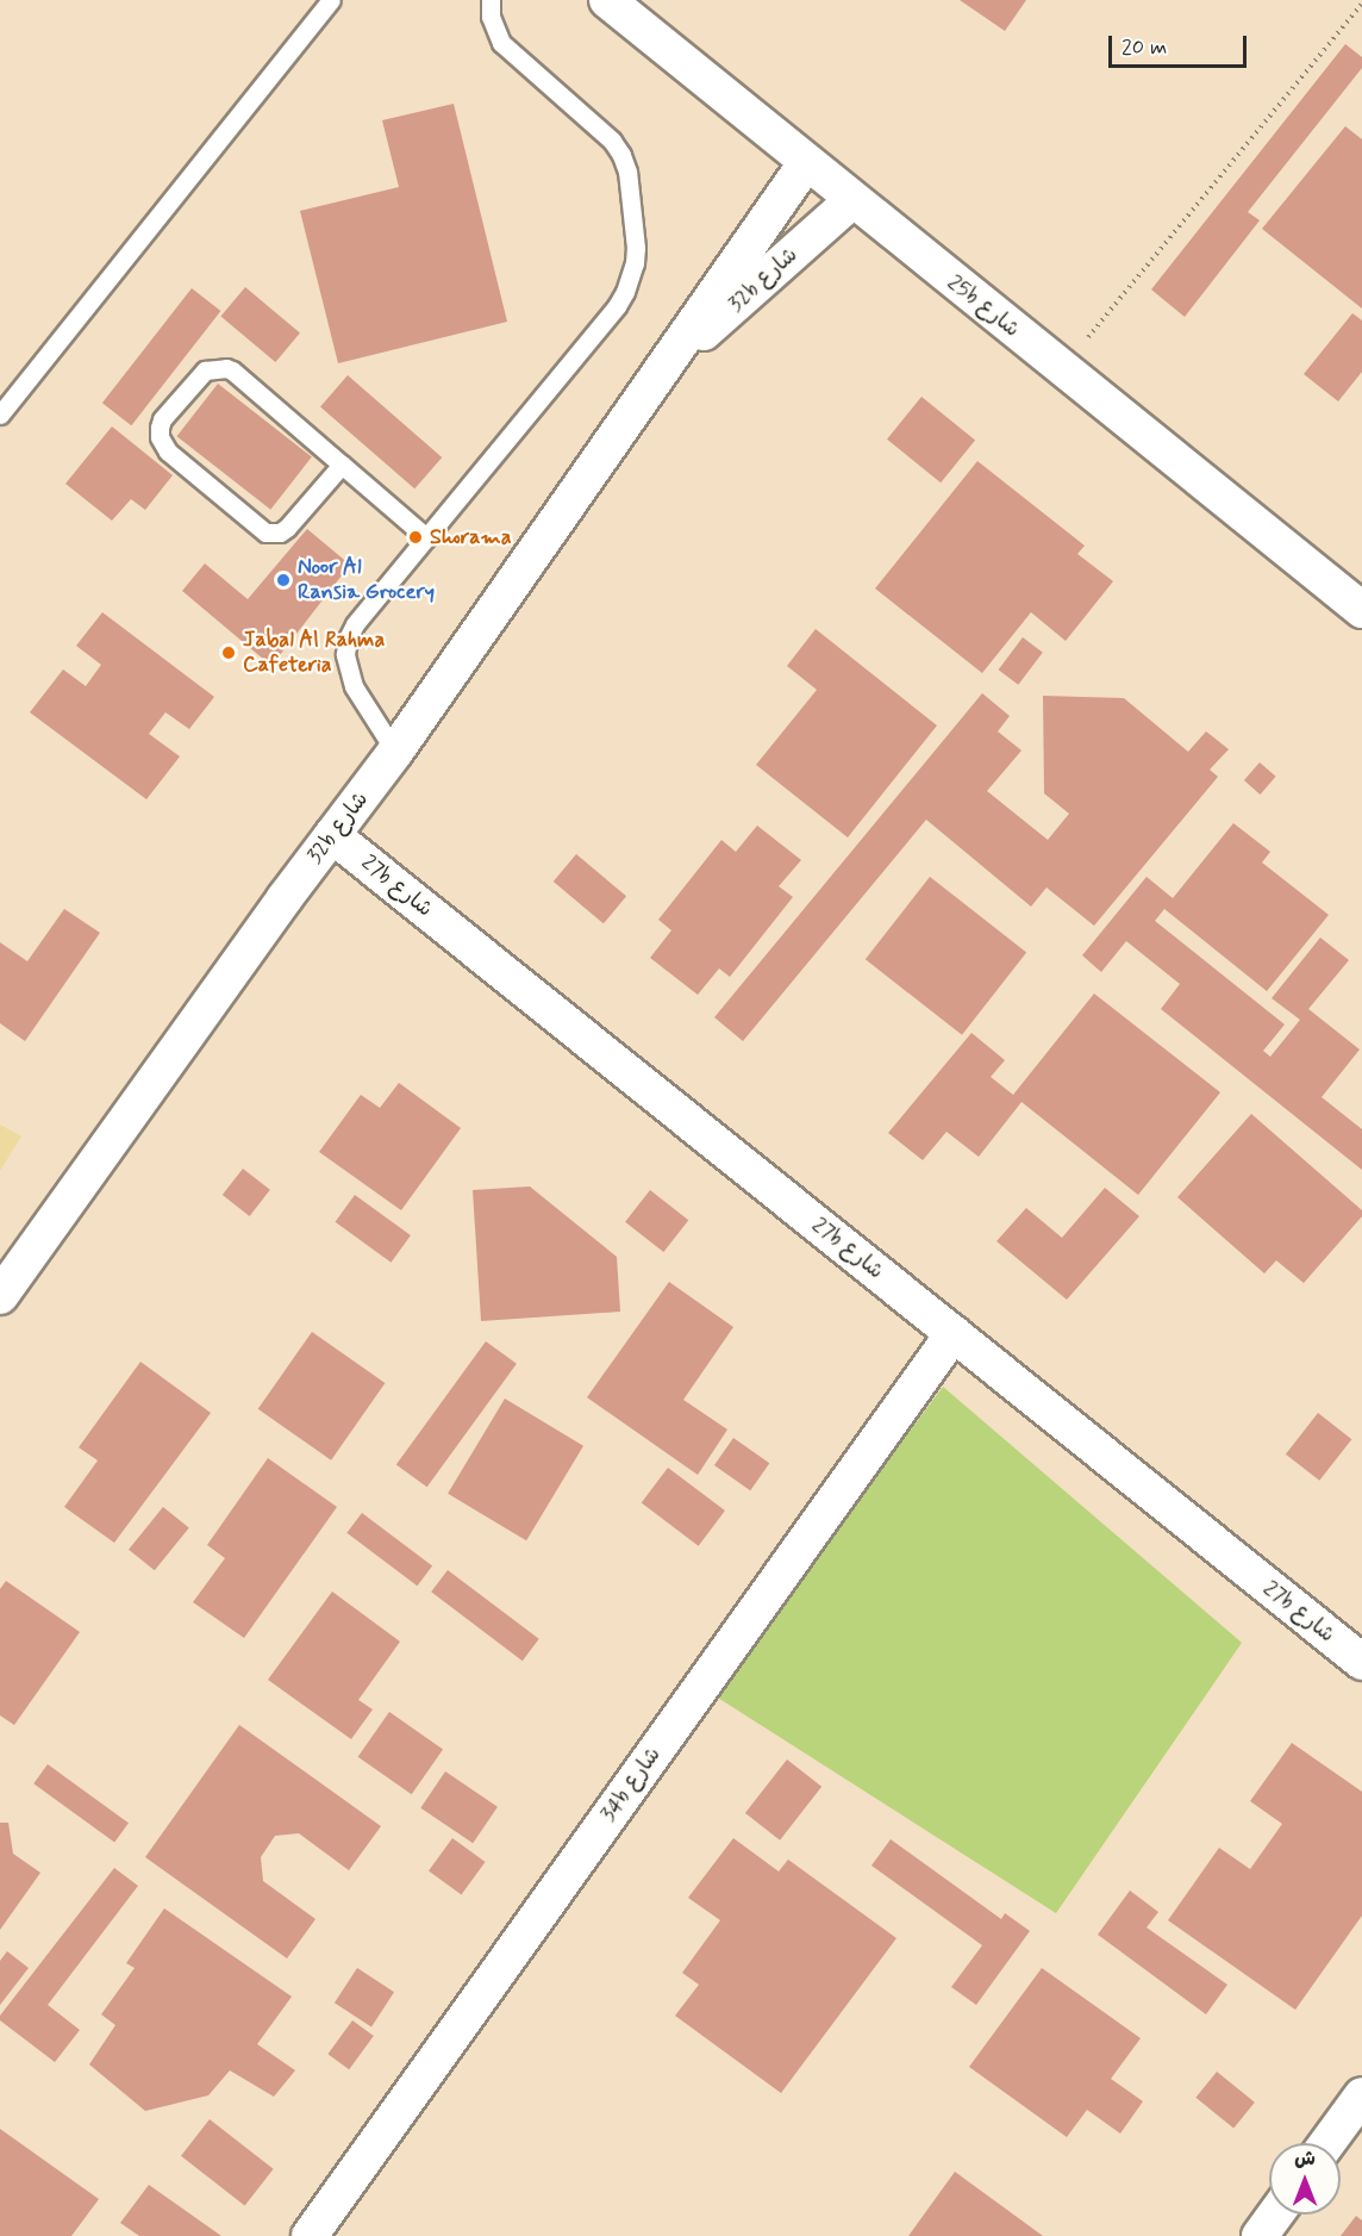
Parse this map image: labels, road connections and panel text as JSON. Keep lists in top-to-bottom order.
{
  "streets": {
    "street": [
      "32b شارع",
      "25b شارع",
      "27b شارع",
      "34b شارع"
    ]
  },
  "crossings": [
    ["32b شارع", "25b شارع"],
    ["32b شارع", "27b شارع"],
    ["27b شارع", "34b شارع"]
  ],
  "places": ["Shorama", "Noor Al Ransia Grocery", "Jabal Al Rahma Cafeteria"],
  "scale_bar": "20 m",
  "north": "top"
}
